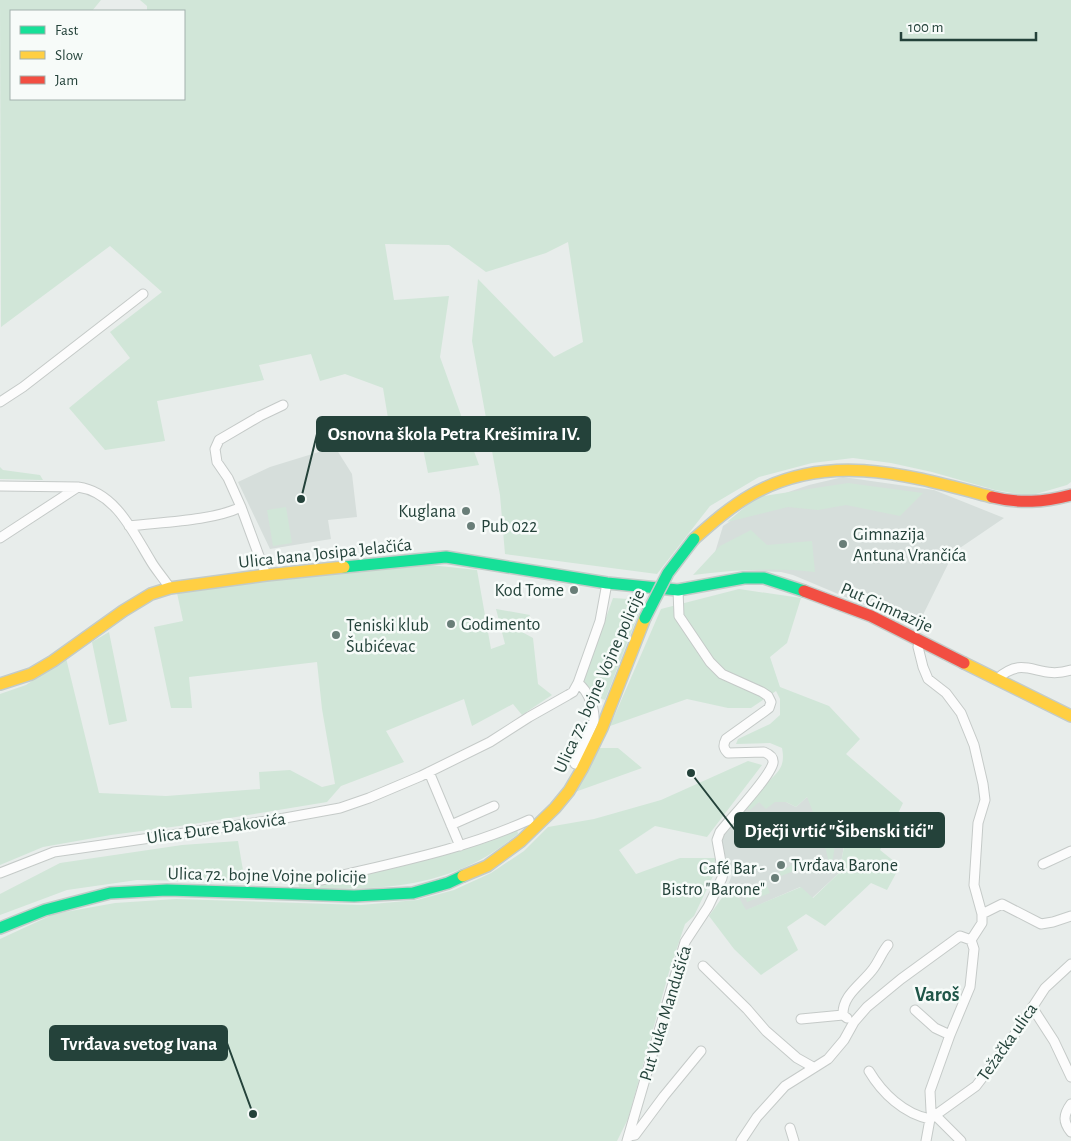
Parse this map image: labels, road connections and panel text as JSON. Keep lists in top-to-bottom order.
{
  "streets": {
    "main road": ["Ulica bana Josipa Jelačića", "Put Gimnazije", "Ulica 72. bojne Vojne policije"],
    "street": ["Ulica Đure Đakovića", "Put Vuka Mandušića", "Težačka ulica"]
  },
  "crossings": [
    ["Ulica bana Josipa Jelačića", "Put Gimnazije"],
    ["Ulica bana Josipa Jelačića", "Ulica Đure Đakovića"],
    ["Ulica bana Josipa Jelačića", "Put Vuka Mandušića"],
    ["Put Gimnazije", "Put Vuka Mandušića"]
  ],
  "districts": ["Varoš"],
  "places": [
    "Osnovna škola Petra Krešimira IV.",
    "Kuglana",
    "Pub 022",
    "Gimnazija Antuna Vrančića",
    "Kod Tome",
    "Godimento",
    "Teniski klub Šubićevac",
    "Dječji vrtić \"Šibenski tići\"",
    "Tvrđava Barone",
    "Café Bar - Bistro \"Barone\"",
    "Tvrđava svetog Ivana"
  ],
  "legend": ["Fast", "Slow", "Jam"],
  "scale_bar": "100 m"
}
